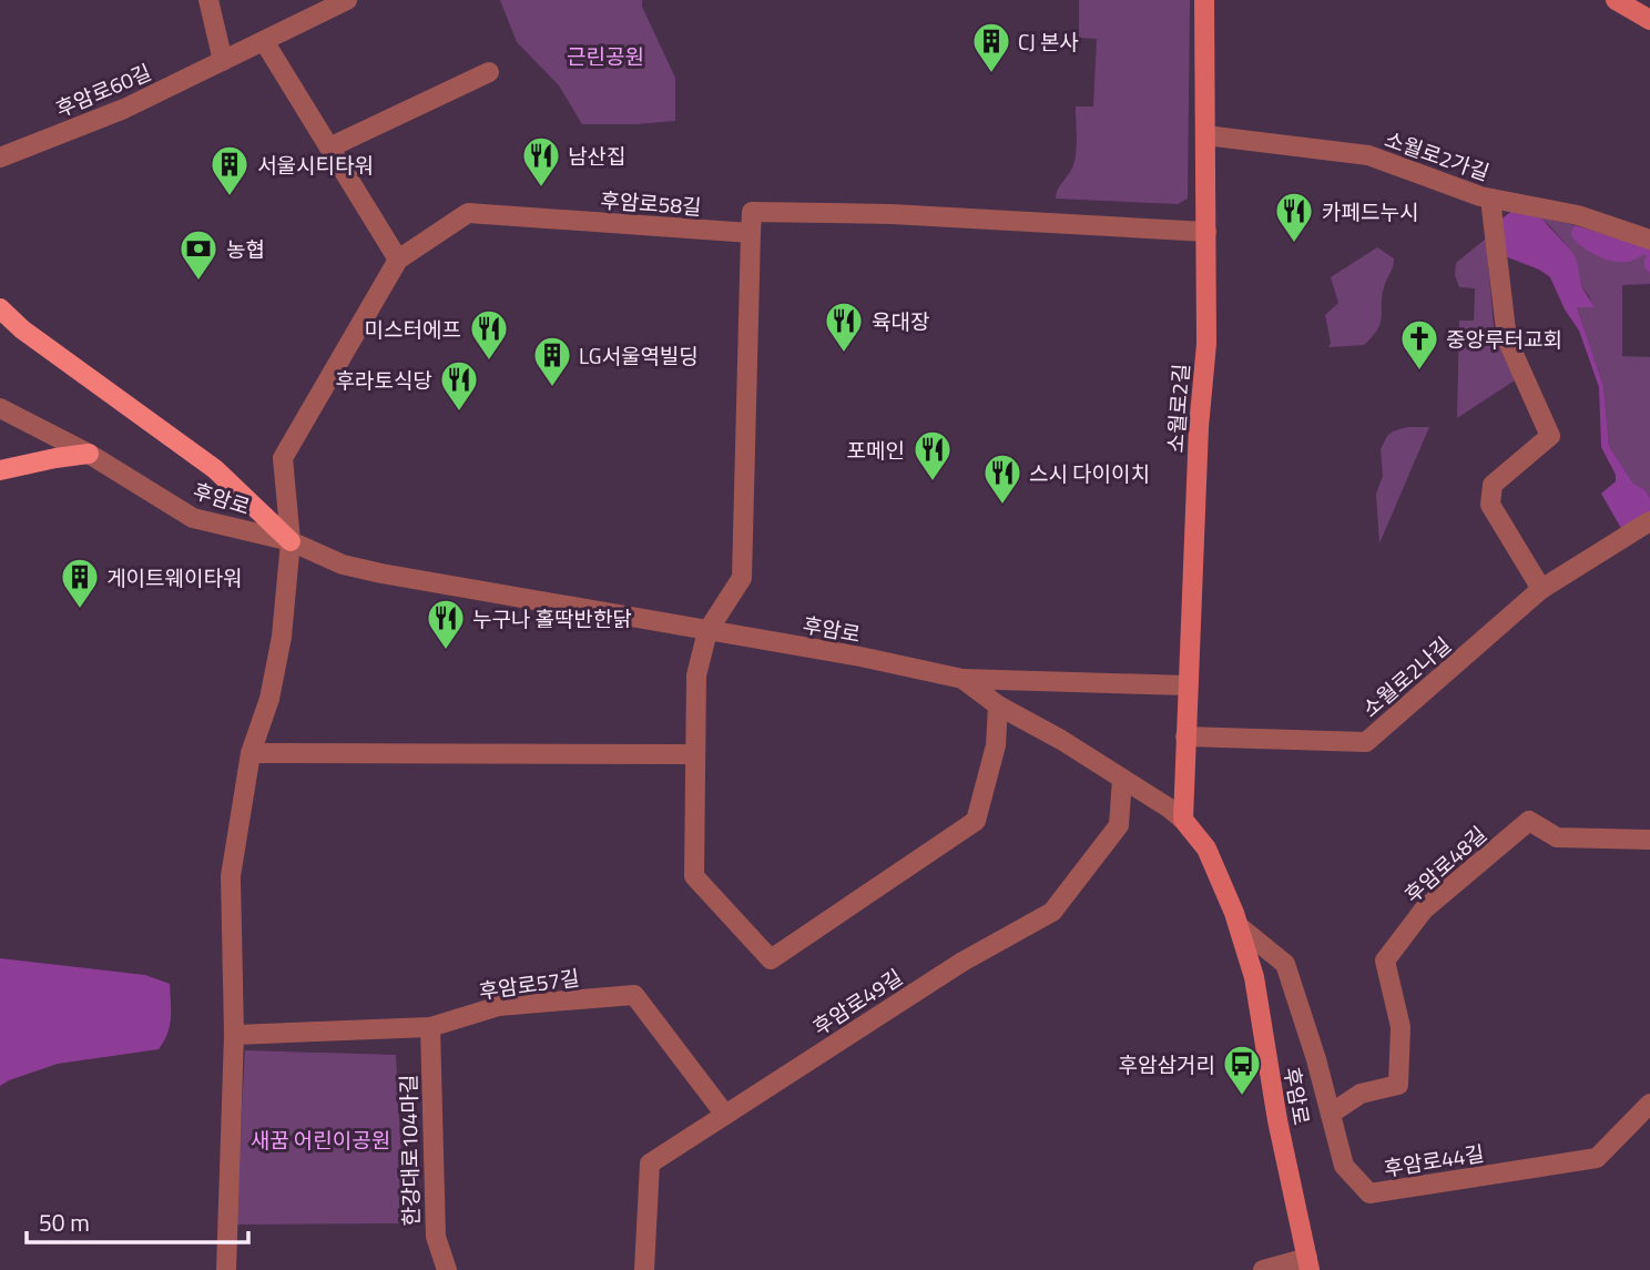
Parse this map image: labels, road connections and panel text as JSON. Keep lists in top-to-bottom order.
{
  "streets": {
    "main road": ["소월로2길", "후암로"],
    "street": [
      "후암로60길",
      "소월로2가길",
      "후암로58길",
      "소월로2나길",
      "후암로48길",
      "후암로57길",
      "후암로49길",
      "한강대로104마길",
      "후암로44길"
    ]
  },
  "crossings": [
    ["소월로2가길", "소월로2길"],
    ["후암로58길", "후암로"],
    ["소월로2길", "후암로"],
    ["소월로2길", "소월로2나길"],
    ["후암로", "후암로49길"],
    ["후암로", "후암로44길"],
    ["후암로48길", "후암로44길"],
    ["후암로57길", "후암로49길"],
    ["후암로57길", "한강대로104마길"]
  ],
  "parks": ["근린공원", "새꿈 어린이공원"],
  "places": {
    "building": [
      "CJ 본사",
      "서울시티타워",
      "LG서울역빌딩",
      "게이트웨이타워"
    ],
    "restaurant": [
      "남산집",
      "카페드누시",
      "육대장",
      "미스터에프",
      "후라토식당",
      "포메인",
      "스시 다이이치",
      "누구나 홀딱반한닭"
    ],
    "bank": ["농협"],
    "church": ["중앙루터교회"],
    "bus stop": ["후암삼거리"]
  },
  "scale_bar": "50 m"
}
